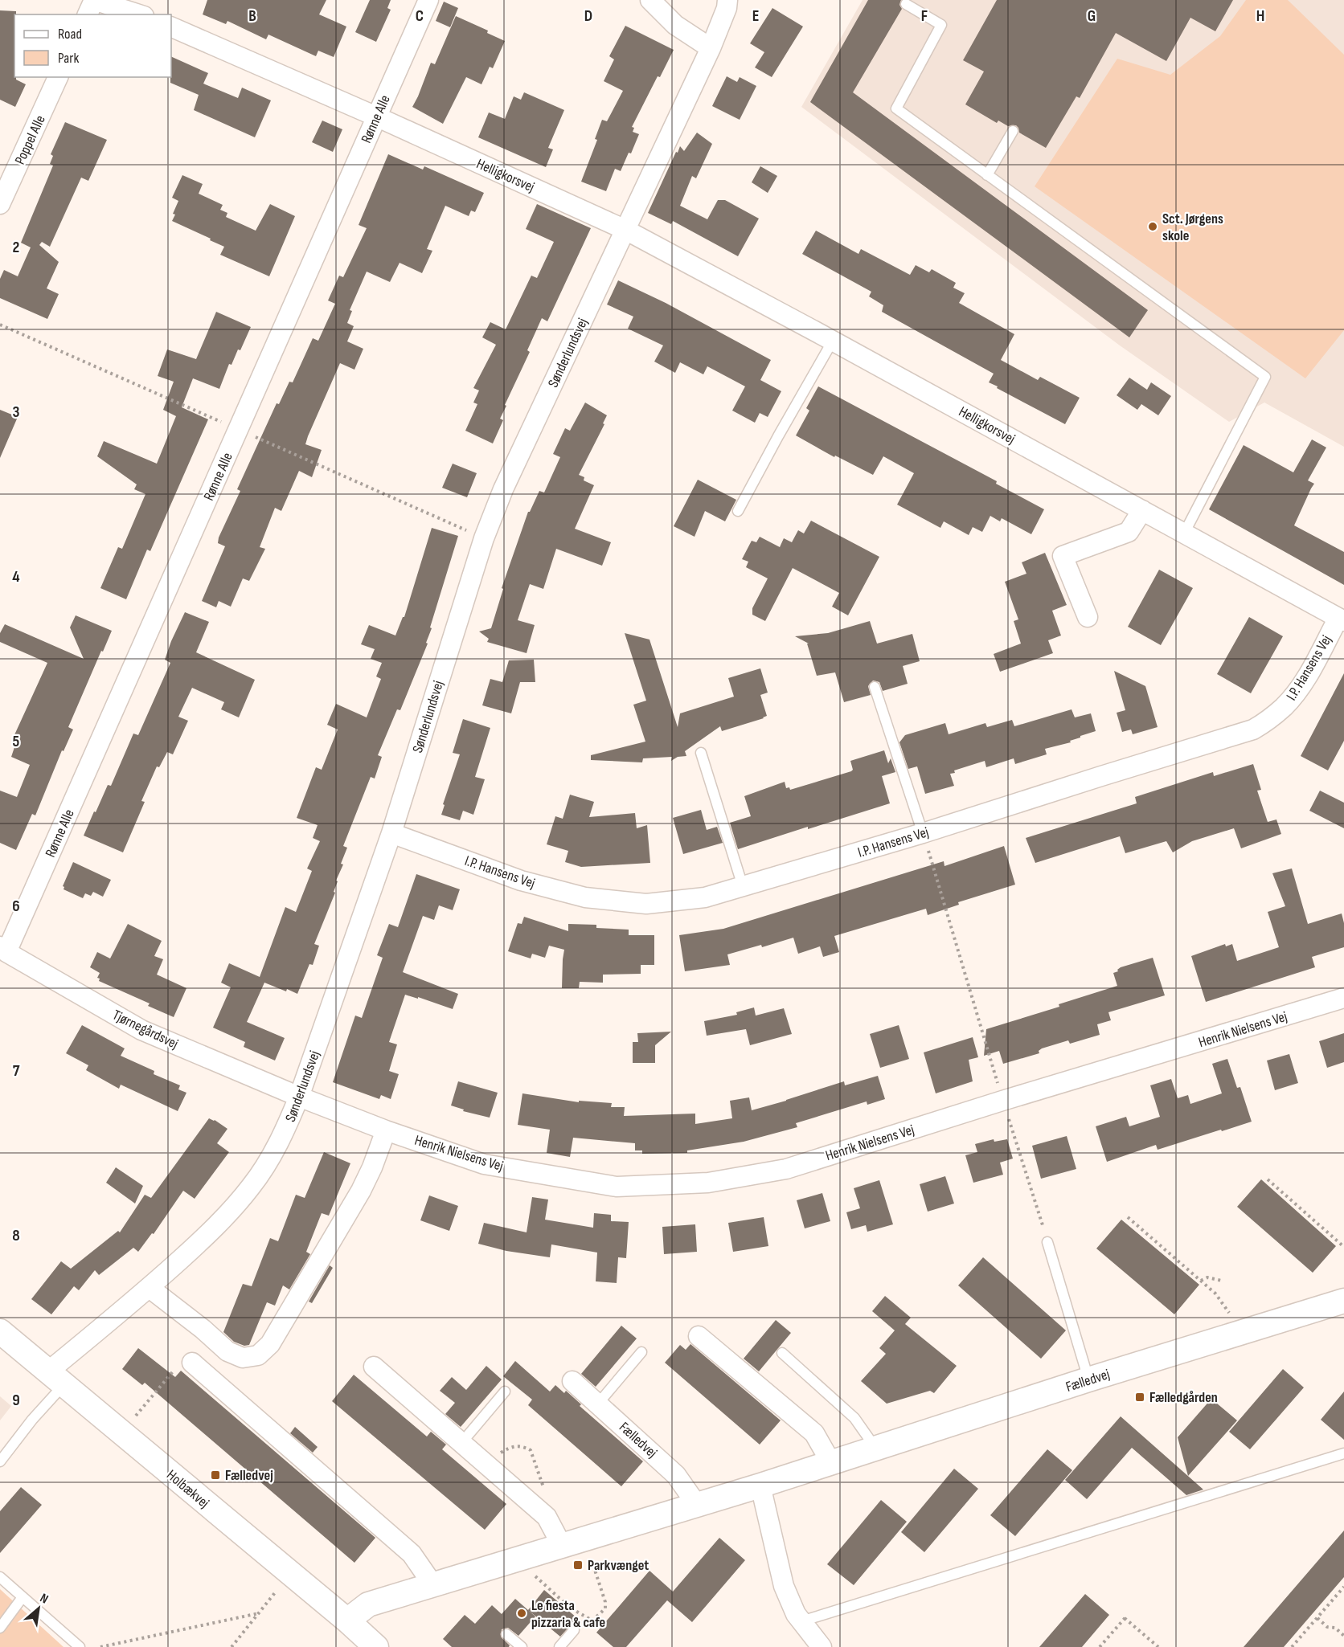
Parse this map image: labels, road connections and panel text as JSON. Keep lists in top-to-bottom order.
{
  "streets": {
    "street": [
      "Rønne Alle",
      "Poppel Alle",
      "Helligkorsvej",
      "Sønderlundsvej",
      "I.P. Hansens Vej",
      "Tjørnegårdsvej",
      "Henrik Nielsens Vej",
      "Fælledvej",
      "Holbækvej"
    ]
  },
  "crossings": [
    ["Rønne Alle", "Helligkorsvej"],
    ["Rønne Alle", "Tjørnegårdsvej"],
    ["Helligkorsvej", "Sønderlundsvej"],
    ["Helligkorsvej", "I.P. Hansens Vej"],
    ["Sønderlundsvej", "I.P. Hansens Vej"],
    ["Sønderlundsvej", "Tjørnegårdsvej"],
    ["Sønderlundsvej", "Henrik Nielsens Vej"],
    ["Sønderlundsvej", "Holbækvej"],
    ["Tjørnegårdsvej", "Henrik Nielsens Vej"],
    ["Fælledvej", "Holbækvej"]
  ],
  "places": {
    "other": ["Sct. Jørgens skole", "Le fiesta pizzaria & cafe"],
    "transit": ["Fælledgården", "Fælledvej", "Parkvænget"]
  },
  "legend": ["Road", "Park"],
  "north": "top right",
  "grid": {
    "columns": [
      "B",
      "C",
      "D",
      "E",
      "F",
      "G",
      "H"
    ],
    "rows": [
      "2",
      "3",
      "4",
      "5",
      "6",
      "7",
      "8",
      "9"
    ]
  }
}
